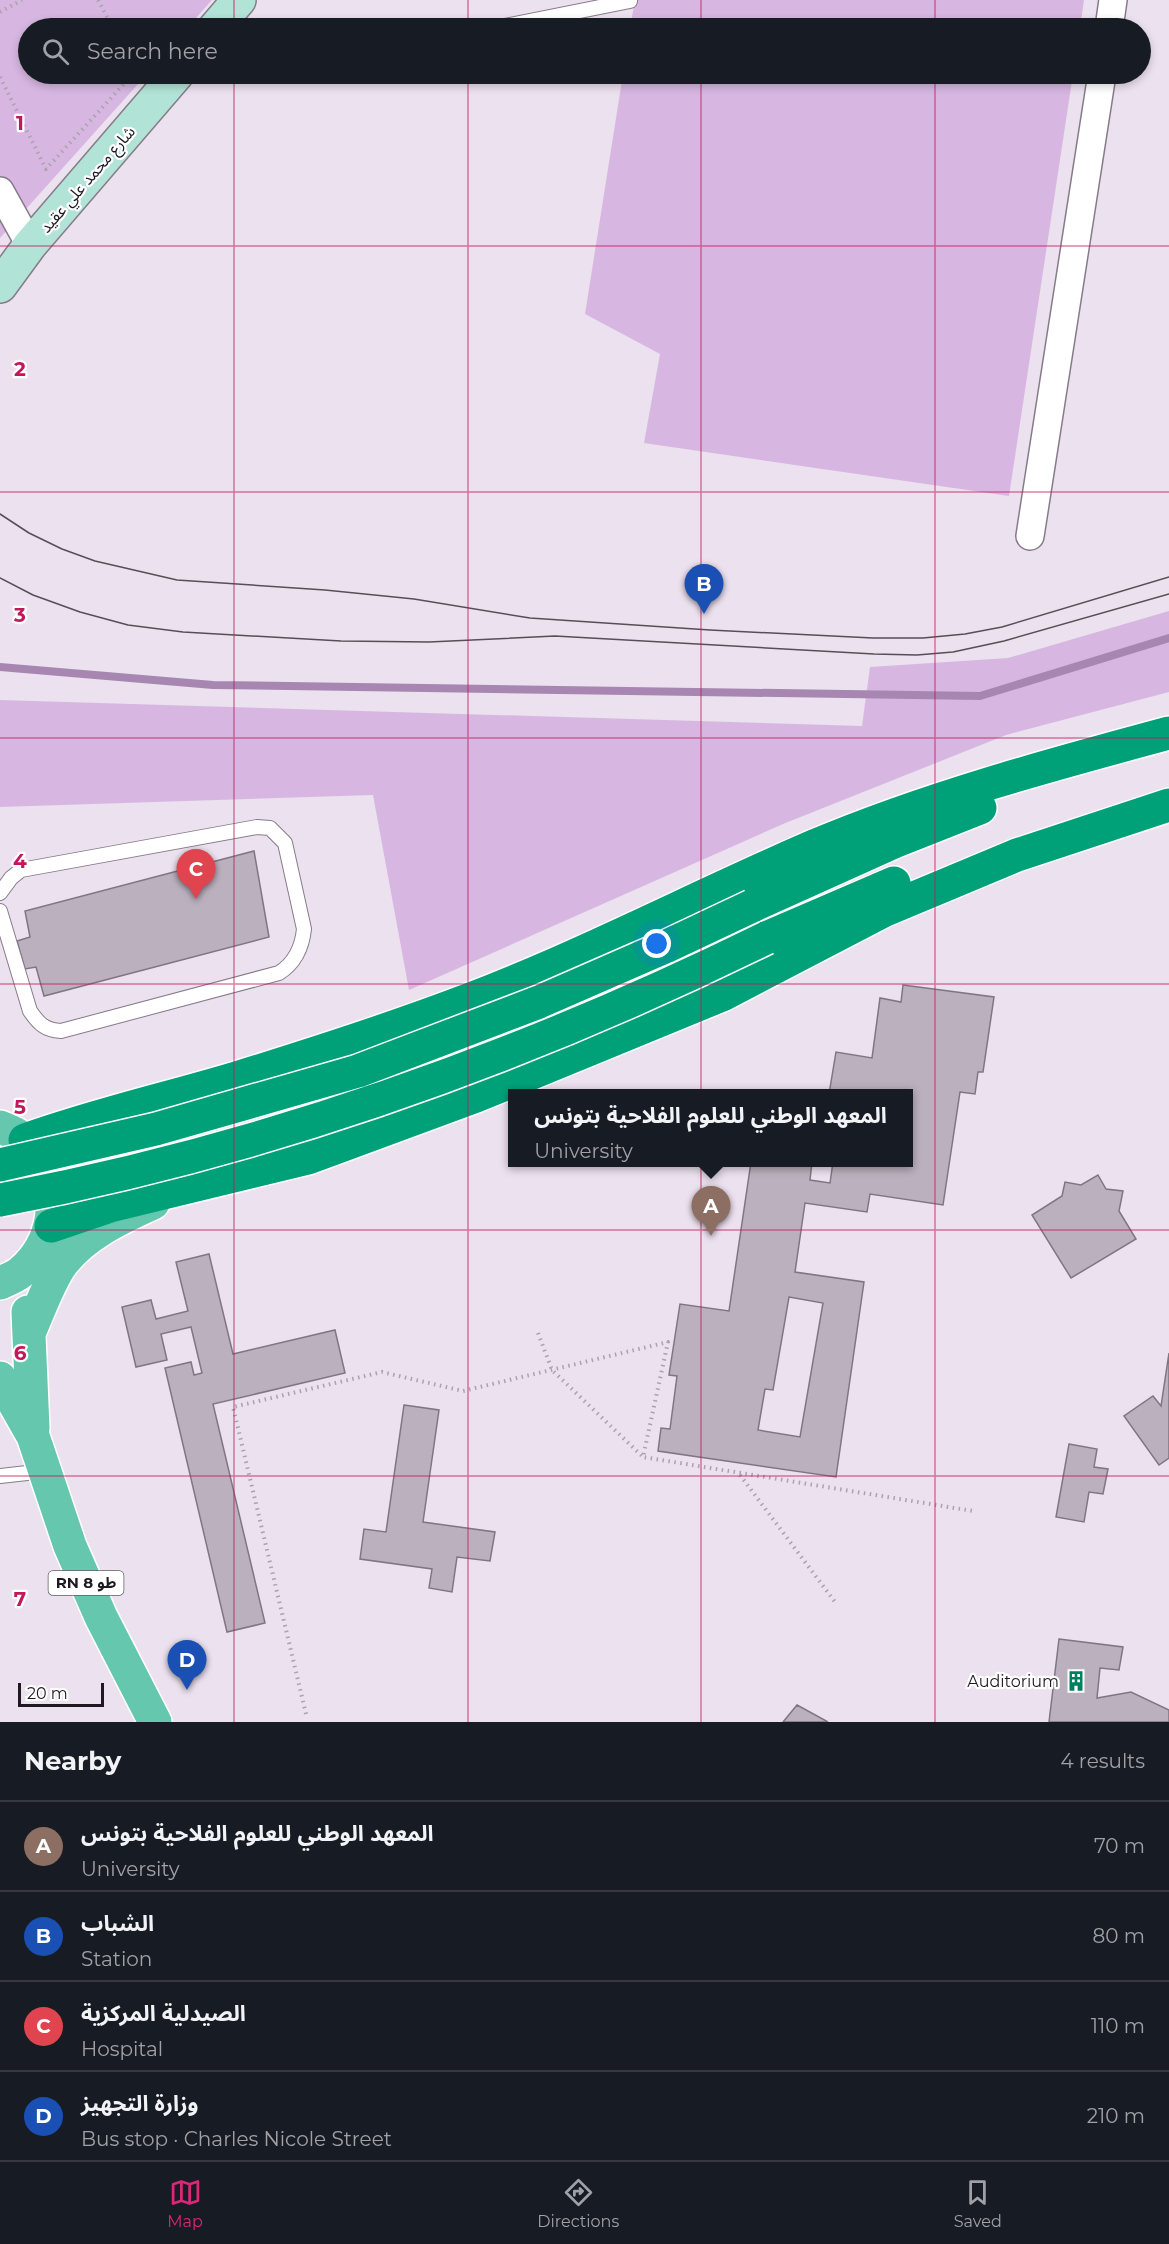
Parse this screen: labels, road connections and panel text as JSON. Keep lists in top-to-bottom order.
{
  "streets": {
    "main road": ["RN 8 طو"],
    "street": ["شارع محمد علي عقيد"]
  },
  "places": {
    "building": ["Auditorium"]
  },
  "scale_bar": "20 m",
  "page": {
    "search": "Search here",
    "pins": [
      "B",
      "C",
      "A",
      "D"
    ],
    "popup": ["المعهد الوطني للعلوم الفلاحية بتونس", "University"],
    "scale": "20 m",
    "heading": ["Nearby", "4 results"],
    "list": [
      {
        "mark": "A",
        "name": "المعهد الوطني للعلوم الفلاحية بتونس",
        "note": "University",
        "value": "70 m"
      },
      {
        "mark": "B",
        "name": "الشباب",
        "note": "Station",
        "value": "80 m"
      },
      {
        "mark": "C",
        "name": "الصيدلية المركزية",
        "note": "Hospital",
        "value": "110 m"
      },
      {
        "mark": "D",
        "name": "وزارة التجهيز",
        "note": "Bus stop · Charles Nicole Street",
        "value": "210 m"
      }
    ],
    "nav": ["Map", "Directions", "Saved"]
  },
  "grid": {
    "rows": [
      "1",
      "2",
      "3",
      "4",
      "5",
      "6",
      "7"
    ]
  }
}
